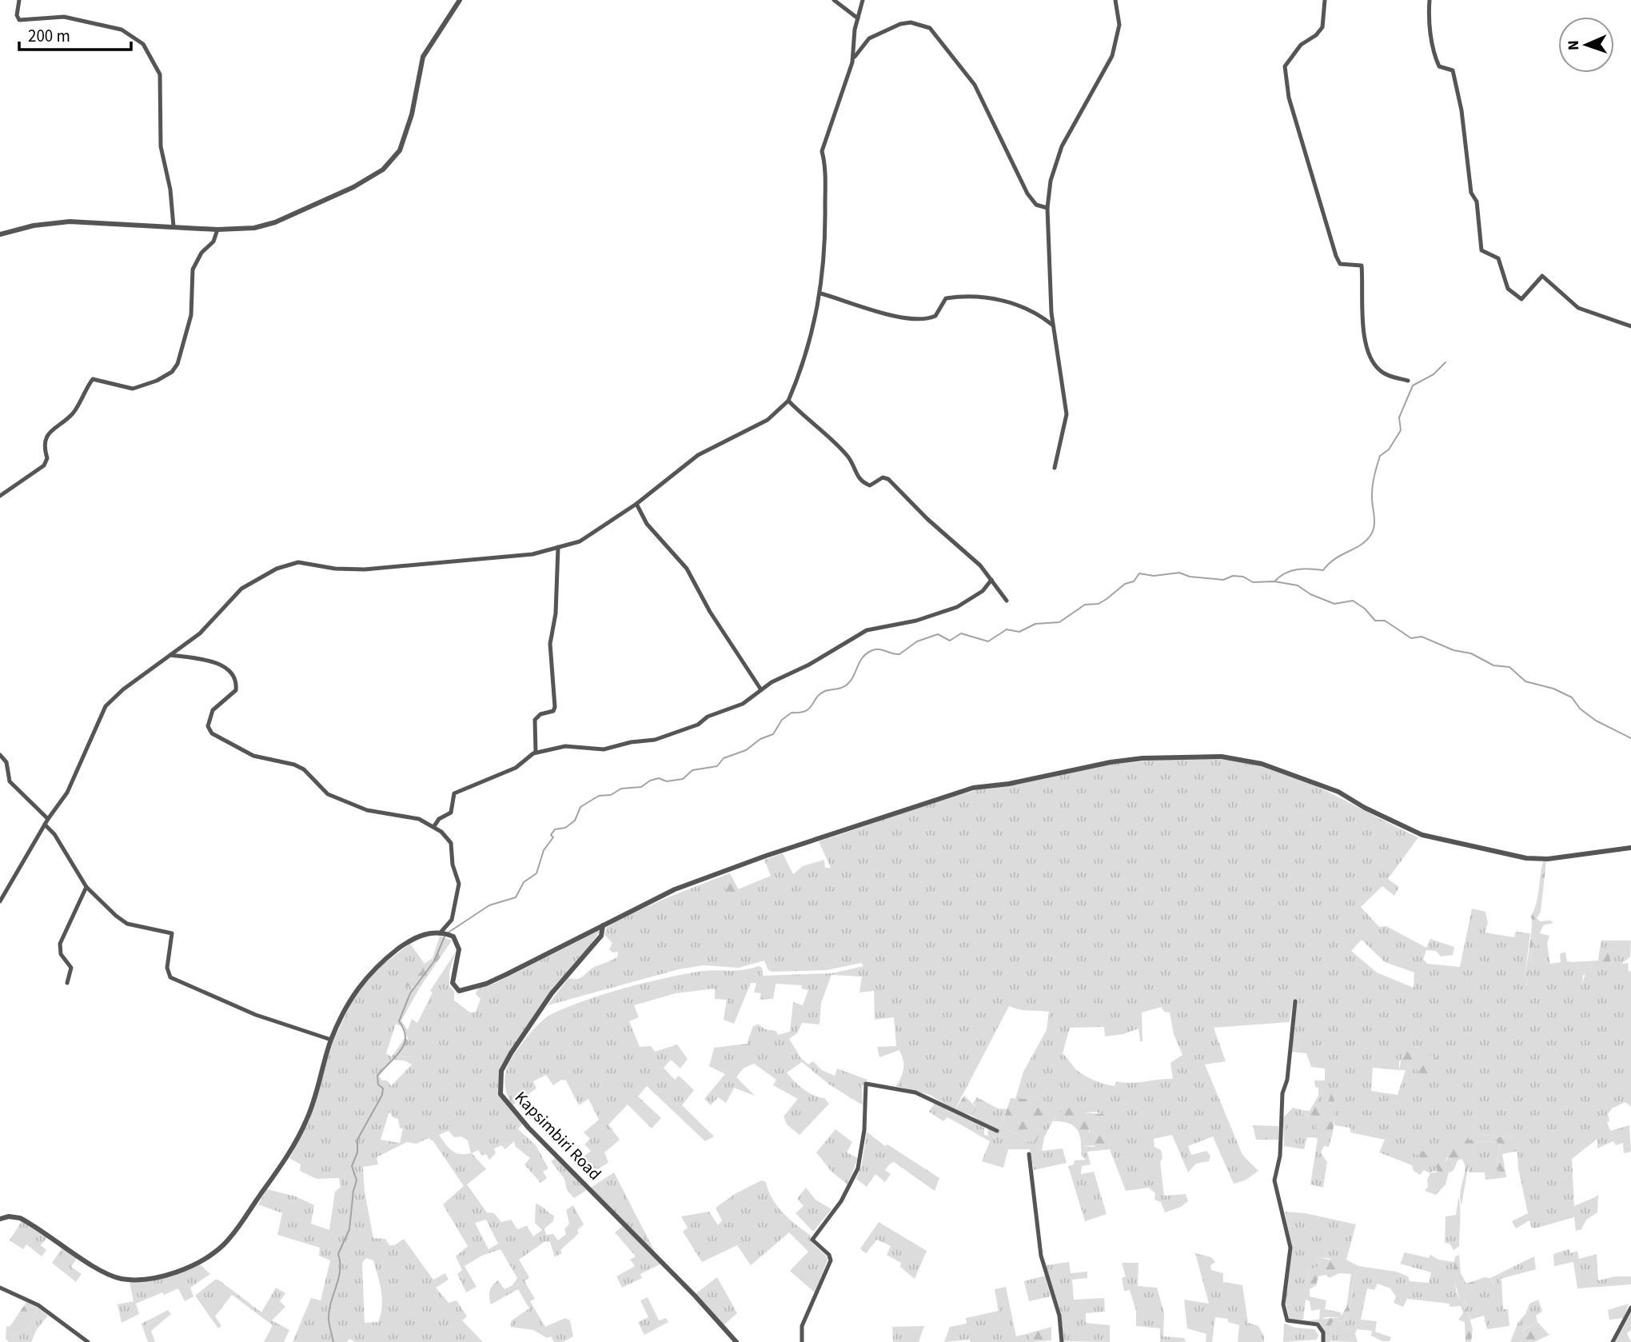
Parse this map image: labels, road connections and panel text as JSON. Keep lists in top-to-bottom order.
{
  "streets": {
    "street": ["Kapsimbiri Road"]
  },
  "scale_bar": "200 m",
  "north": "left"
}
